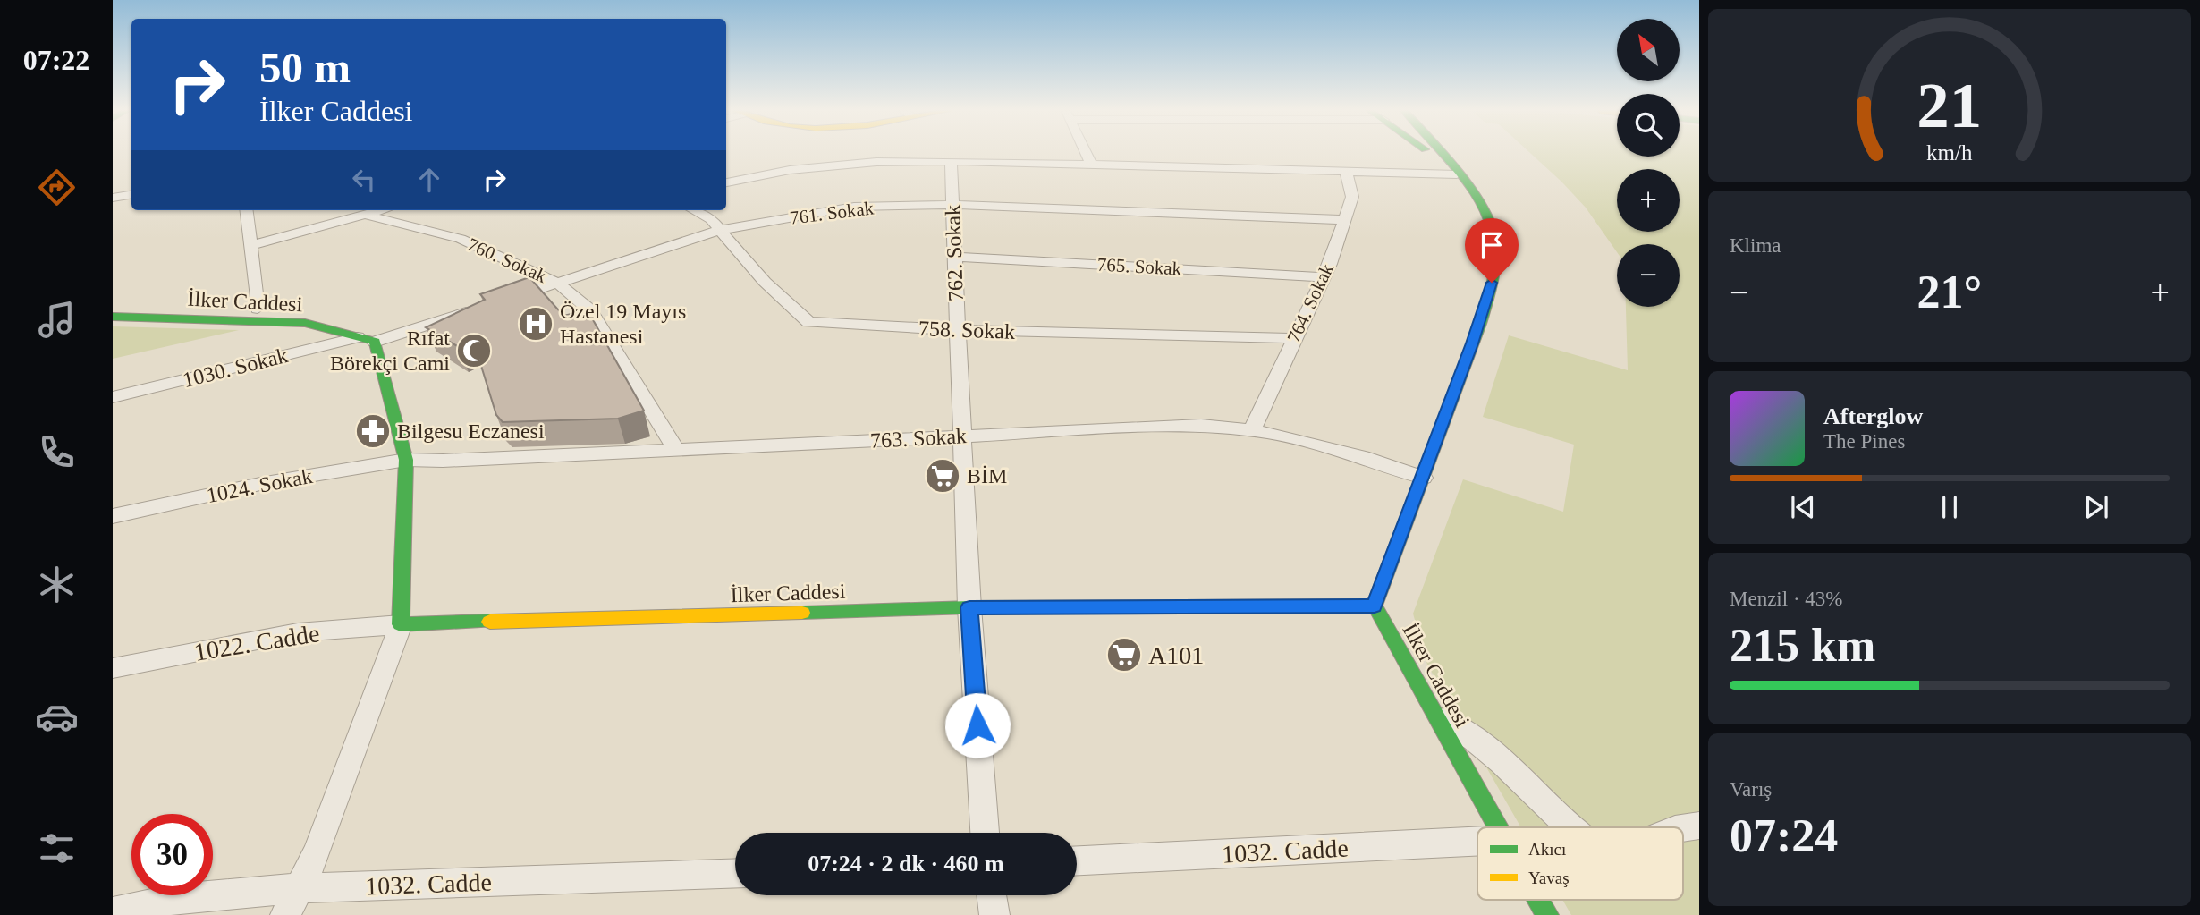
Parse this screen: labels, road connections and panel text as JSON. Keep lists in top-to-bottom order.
{
  "streets": {
    "main road": ["İlker Caddesi"],
    "street": [
      "761. Sokak",
      "762. Sokak",
      "760. Sokak",
      "765. Sokak",
      "764. Sokak",
      "758. Sokak",
      "1030. Sokak",
      "763. Sokak",
      "1024. Sokak",
      "1022. Cadde",
      "1032. Cadde"
    ]
  },
  "crossings": [
    ["761. Sokak", "762. Sokak"],
    ["761. Sokak", "760. Sokak"],
    ["761. Sokak", "764. Sokak"],
    ["761. Sokak", "758. Sokak"],
    ["762. Sokak", "765. Sokak"],
    ["762. Sokak", "İlker Caddesi"],
    ["762. Sokak", "758. Sokak"],
    ["762. Sokak", "763. Sokak"],
    ["760. Sokak", "763. Sokak"],
    ["765. Sokak", "764. Sokak"],
    ["İlker Caddesi", "1030. Sokak"],
    ["İlker Caddesi", "1022. Cadde"],
    ["764. Sokak", "758. Sokak"],
    ["764. Sokak", "763. Sokak"],
    ["763. Sokak", "1024. Sokak"]
  ],
  "places": {
    "hospital": ["Özel 19 Mayıs Hastanesi"],
    "mosque": ["Rıfat Börekçi Cami"],
    "pharmacy": ["Bilgesu Eczanesi"],
    "supermarket": ["BİM", "A101"]
  },
  "legend": ["Akıcı", "Yavaş"],
  "north": "top left",
  "page": {
    "tabs": "07:22",
    "map_buttons": ["+", "−"],
    "turn": ["50 m", "İlker Caddesi"],
    "tile": [
      "Klima",
      ["Menzil · 43%", "215 km"],
      ["Varış", "07:24"]
    ],
    "heat": ["−", "21°", "+"],
    "song": ["Afterglow", "The Pines"],
    "limit": "30",
    "trip": "07:24 · 2 dk · 460 m",
    "gauge": ["21", "km/h"]
  }
}
